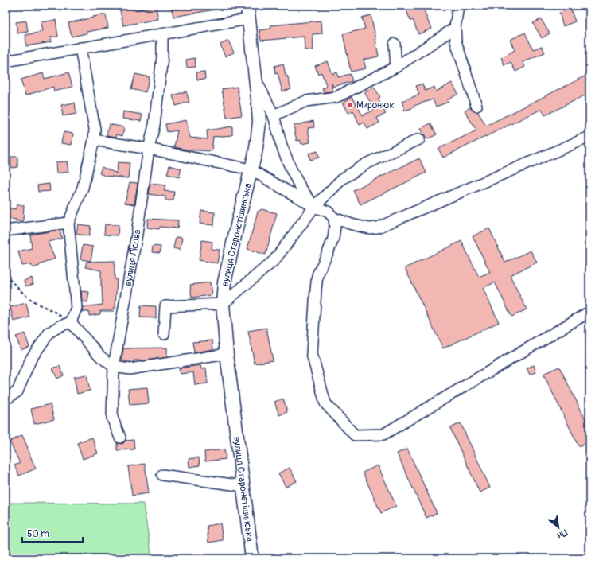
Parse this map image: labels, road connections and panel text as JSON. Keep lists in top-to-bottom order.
{
  "streets": {
    "main road": ["вулиця Старонетішинська"],
    "street": ["вулиця Лісова"]
  },
  "places": ["Миронюк"],
  "scale_bar": "50 m",
  "north": "bottom right"
}
